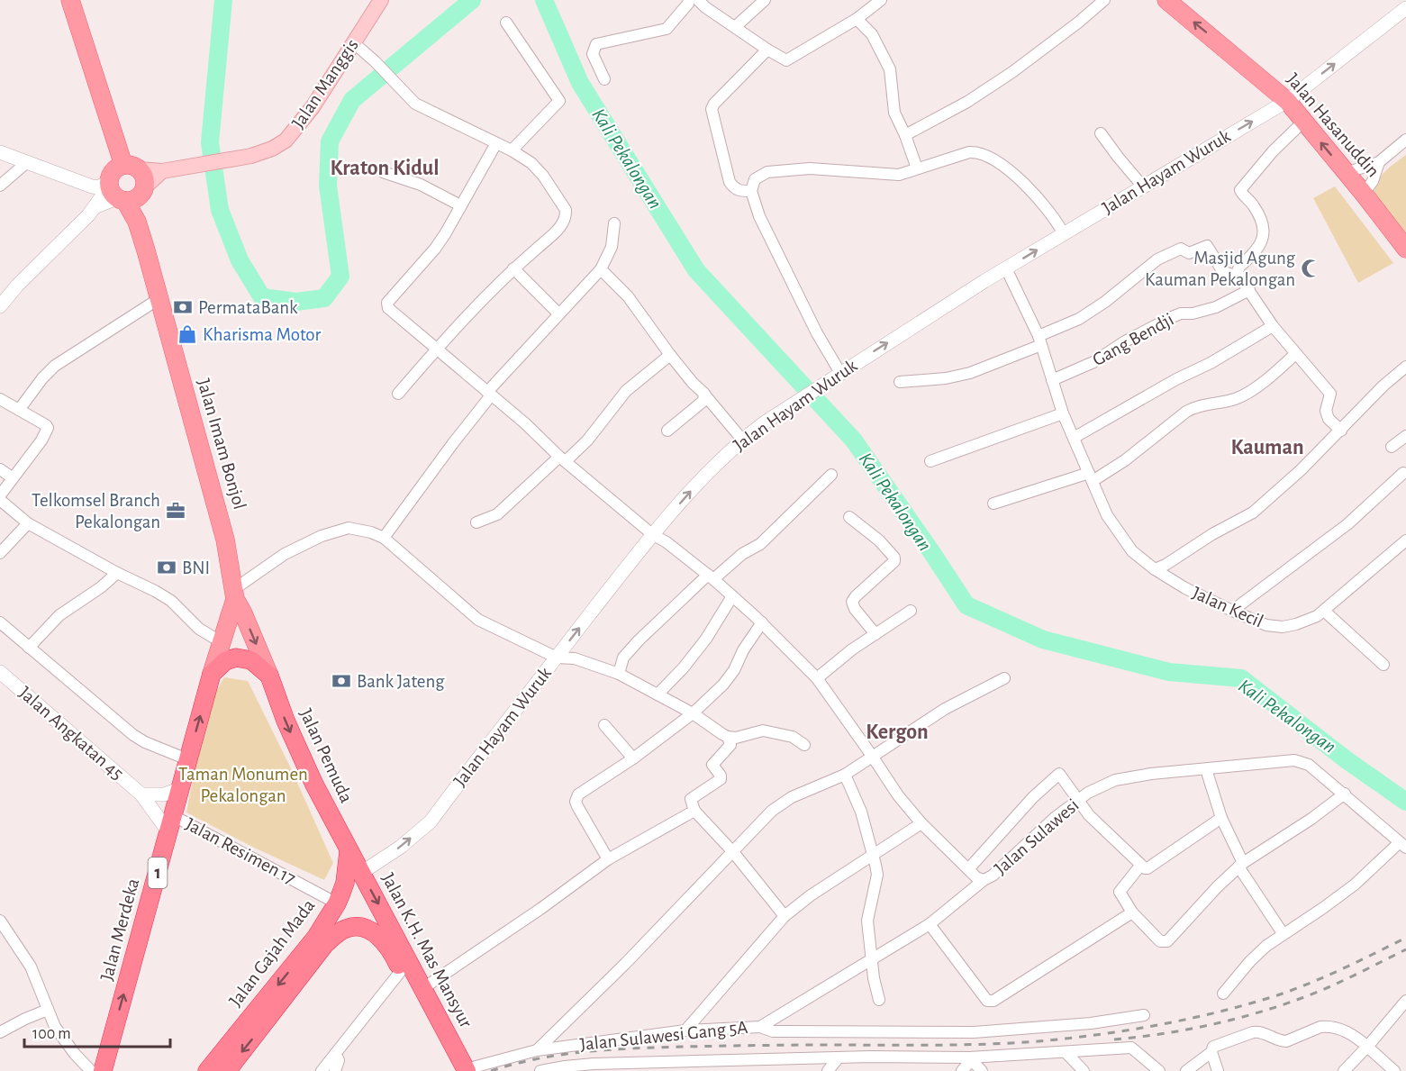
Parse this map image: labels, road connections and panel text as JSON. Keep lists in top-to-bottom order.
{
  "streets": {
    "highway": [
      "Jalan Pemuda",
      "1",
      "Jalan Merdeka",
      "Jalan K.H. Mas Mansyur",
      "Jalan Gajah Mada"
    ],
    "main road": ["Jalan Manggis", "Jalan Hasanuddin", "Jalan Imam Bonjol"],
    "street": [
      "Jalan Hayam Wuruk",
      "Gang Bendji",
      "Jalan Kecil",
      "Jalan Angkatan 45",
      "Jalan Sulawesi",
      "Jalan Resimen 17",
      "Jalan Sulawesi Gang 5A"
    ]
  },
  "crossings": [
    ["Jalan Hasanuddin", "Jalan Hayam Wuruk"],
    ["Jalan Hayam Wuruk", "Jalan Kecil"],
    ["Jalan Hayam Wuruk", "Jalan Sulawesi"],
    ["Jalan Hayam Wuruk", "Jalan K.H. Mas Mansyur"],
    ["Gang Bendji", "Jalan Kecil"],
    ["Jalan Imam Bonjol", "Jalan Pemuda"],
    ["Jalan Angkatan 45", "Jalan Resimen 17"],
    ["Jalan Angkatan 45", "Jalan Merdeka"],
    ["Jalan Pemuda", "Jalan K.H. Mas Mansyur"],
    ["Jalan Pemuda", "Jalan Gajah Mada"],
    ["Jalan Sulawesi", "Jalan Sulawesi Gang 5A"],
    ["Jalan Resimen 17", "Jalan Merdeka"],
    ["Jalan Resimen 17", "Jalan Gajah Mada"],
    ["Jalan K.H. Mas Mansyur", "Jalan Gajah Mada"],
    ["Jalan K.H. Mas Mansyur", "Jalan Sulawesi Gang 5A"]
  ],
  "one_way": ["Jalan Hasanuddin", "Jalan Pemuda"],
  "districts": ["Kraton Kidul", "Kauman", "Kergon"],
  "water": ["Kali Pekalongan"],
  "parks": ["Taman Monumen Pekalongan"],
  "places": {
    "mosque": ["Masjid Agung Kauman Pekalongan"],
    "bank": ["PermataBank", "BNI", "Bank Jateng"],
    "shop": ["Kharisma Motor"],
    "office": ["Telkomsel Branch Pekalongan"]
  },
  "scale_bar": "100 m"
}
